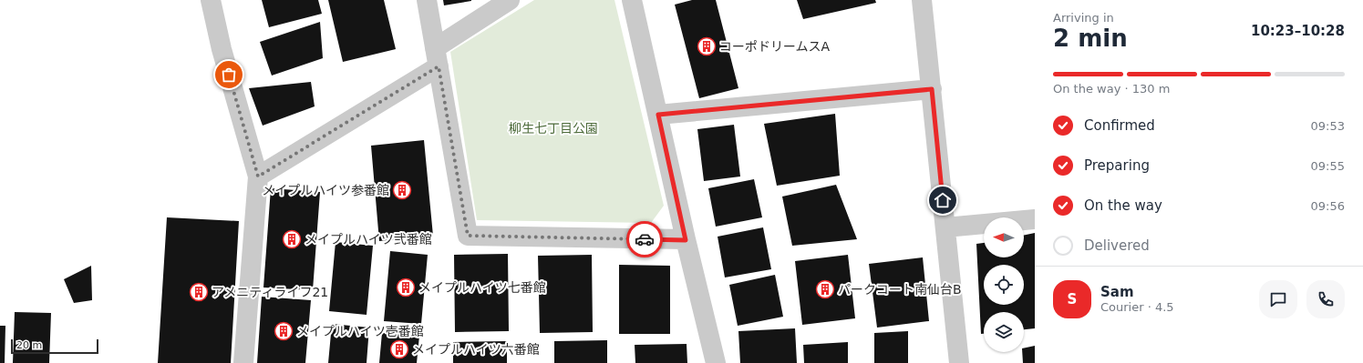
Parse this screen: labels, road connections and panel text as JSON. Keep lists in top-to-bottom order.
{
  "parks": ["柳生七丁目公園"],
  "places": {
    "building": [
      "コーポドリームスA",
      "メイプルハイツ参番館",
      "メイプルハイツ弐番館",
      "メイプルハイツ七番館",
      "パークコート南仙台B",
      "アメニティライフ21",
      "メイプルハイツ壱番館",
      "メイプルハイツ六番館"
    ]
  },
  "scale_bar": "20 m",
  "north": "left",
  "page": {
    "heading": ["2 min", "Arriving in", "10:23–10:28"],
    "panel": ["Sam", "Courier · 4.5"],
    "bar": "On the way · 130 m",
    "list": [
      ["Confirmed", "09:53"],
      ["Preparing", "09:55"],
      ["On the way", "09:56"],
      "Delivered"
    ],
    "round": "S",
    "scale": "20 m"
  }
}
